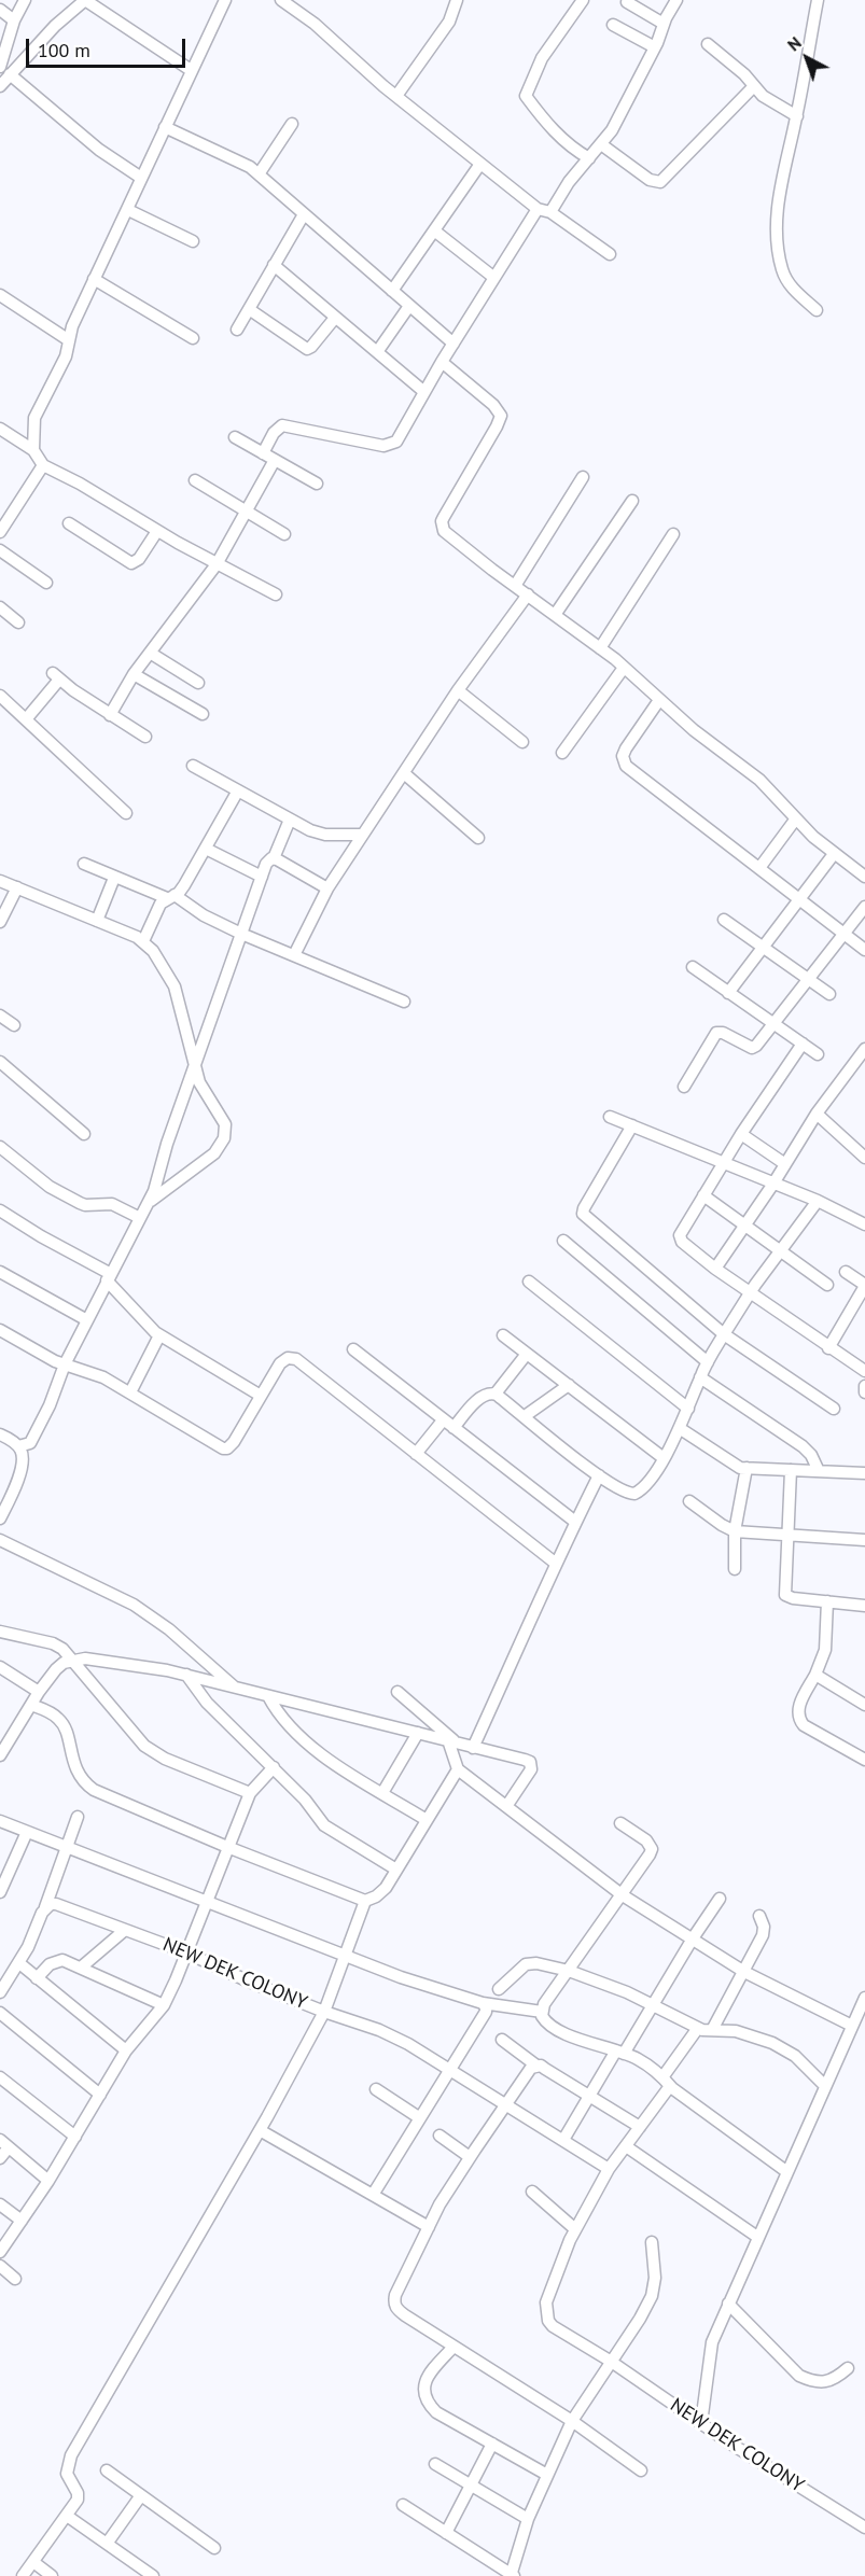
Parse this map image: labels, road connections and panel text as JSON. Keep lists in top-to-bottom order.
{
  "streets": {
    "street": ["NEW DEK COLONY"]
  },
  "scale_bar": "100 m",
  "north": "top left"
}
